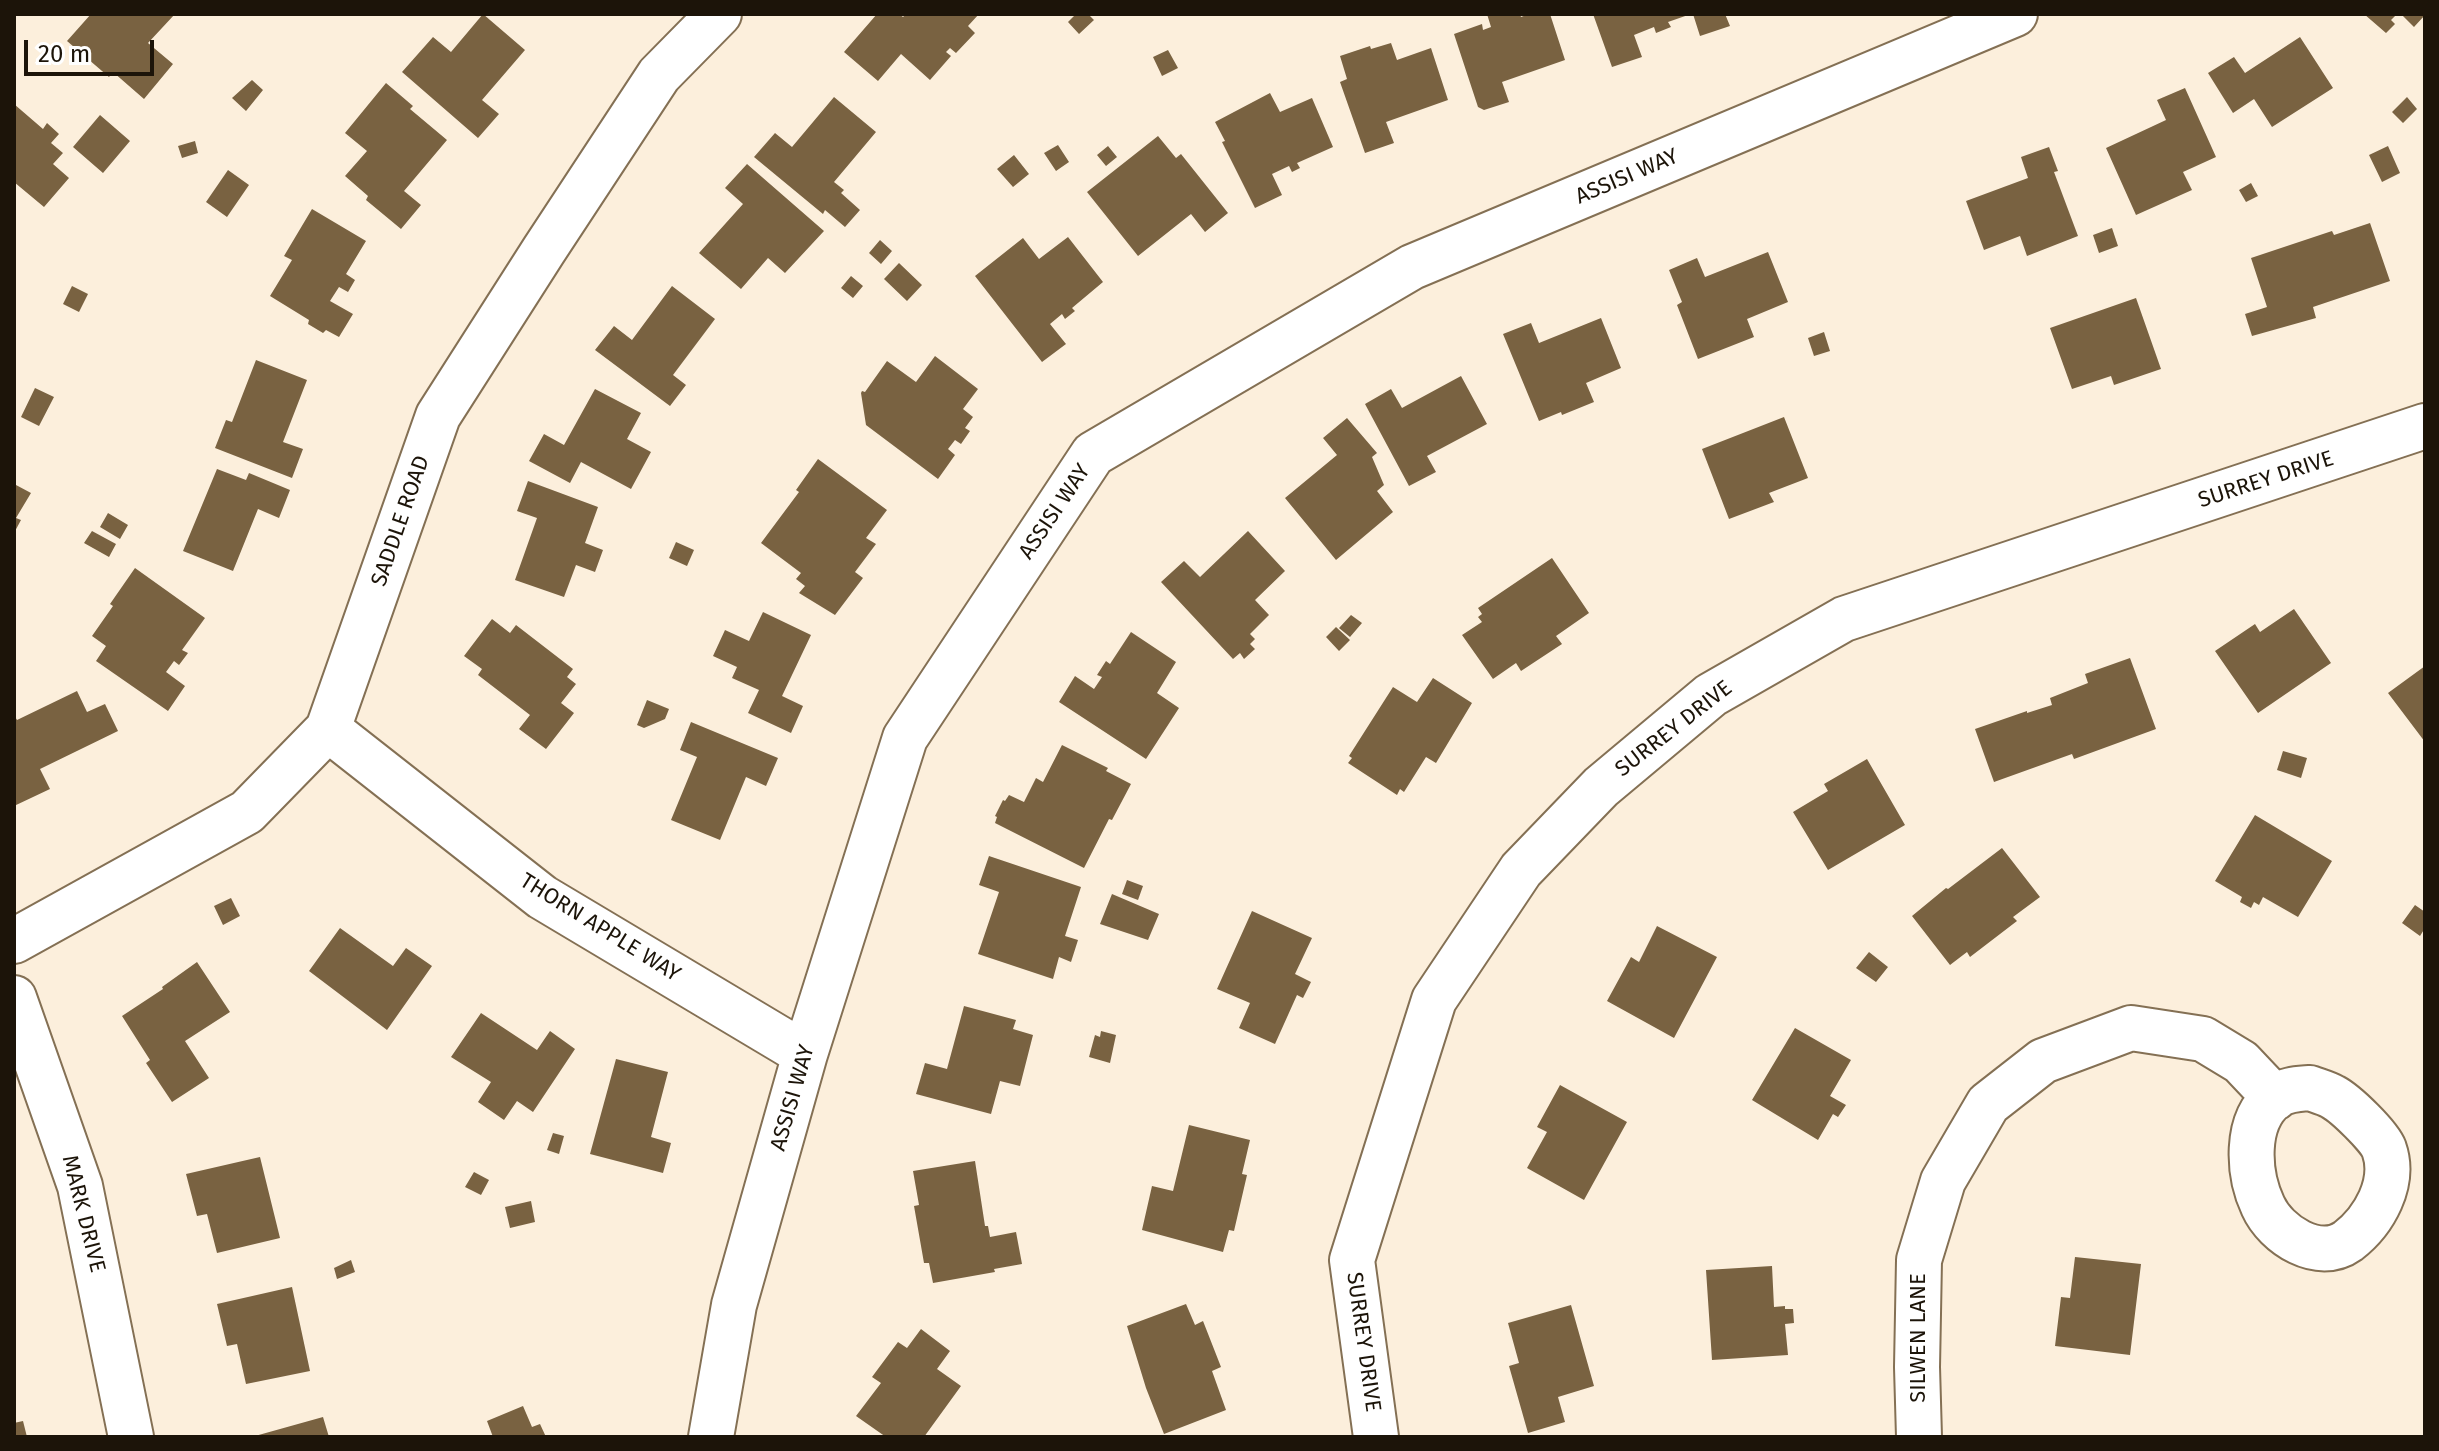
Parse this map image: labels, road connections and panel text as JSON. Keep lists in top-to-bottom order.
{
  "streets": {
    "street": [
      "ASSISI WAY",
      "SURREY DRIVE",
      "SADDLE ROAD",
      "THORN APPLE WAY",
      "MARK DRIVE",
      "SILWEN LANE"
    ]
  },
  "crossings": [
    ["ASSISI WAY", "THORN APPLE WAY"],
    ["SADDLE ROAD", "THORN APPLE WAY"]
  ],
  "scale_bar": "20 m"
}
